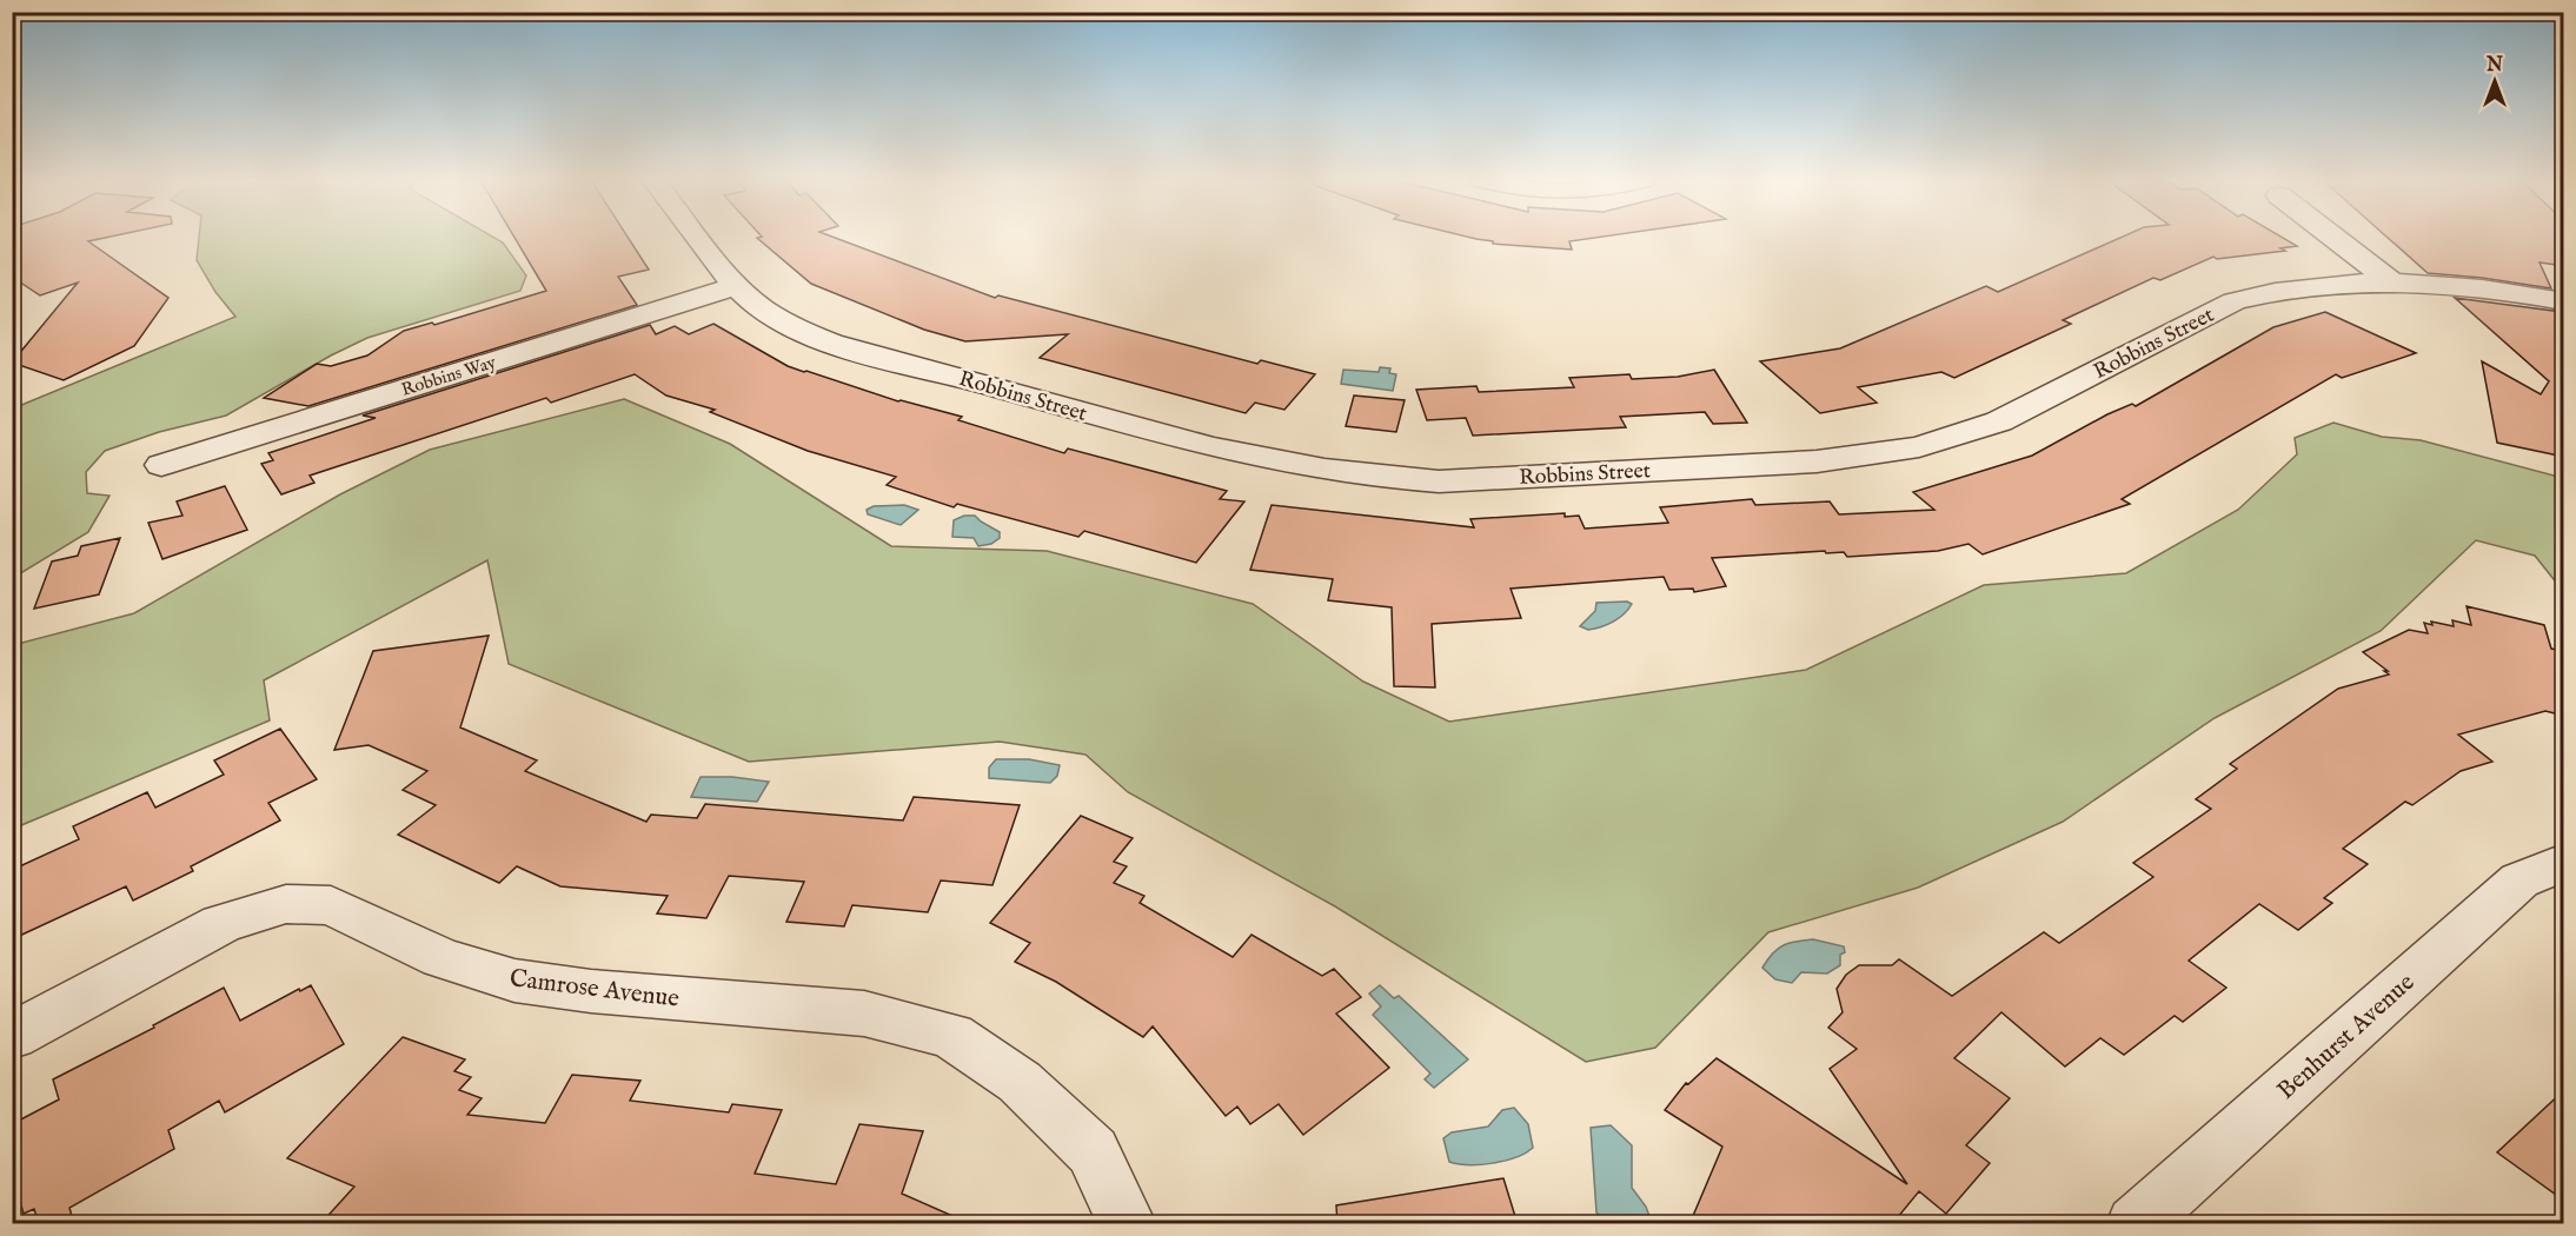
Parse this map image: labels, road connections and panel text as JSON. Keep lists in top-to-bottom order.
{
  "streets": {
    "street": [
      "Robbins Street",
      "Robbins Way",
      "Camrose Avenue",
      "Benhurst Avenue"
    ]
  },
  "crossings": [
    ["Robbins Street", "Robbins Way"]
  ],
  "north": "top"
}
